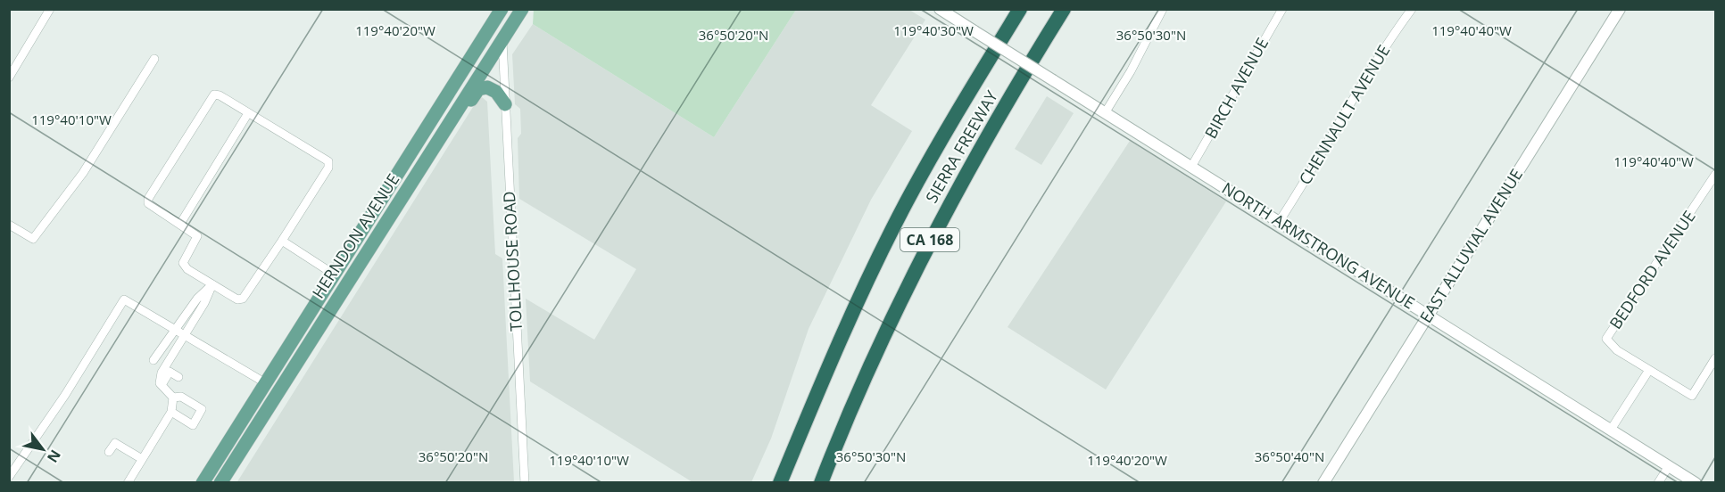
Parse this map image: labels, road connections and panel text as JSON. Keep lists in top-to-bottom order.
{
  "streets": {
    "highway": ["SIERRA FREEWAY", "CA 168"],
    "main road": ["HERNDON AVENUE"],
    "street": [
      "BIRCH AVENUE",
      "CHENNAULT AVENUE",
      "NORTH ARMSTRONG AVENUE",
      "EAST ALLUVIAL AVENUE",
      "TOLLHOUSE ROAD",
      "BEDFORD AVENUE"
    ]
  },
  "crossings": [
    ["BIRCH AVENUE", "NORTH ARMSTRONG AVENUE"],
    ["CHENNAULT AVENUE", "NORTH ARMSTRONG AVENUE"],
    ["HERNDON AVENUE", "TOLLHOUSE ROAD"],
    ["NORTH ARMSTRONG AVENUE", "EAST ALLUVIAL AVENUE"]
  ],
  "north": "bottom right",
  "coordinates": [
    "119°40'20\"W",
    "119°40'30\"W",
    "119°40'40\"W",
    "36°50'20\"N",
    "36°50'30\"N",
    "119°40'10\"W",
    "36°50'40\"N"
  ]
}
